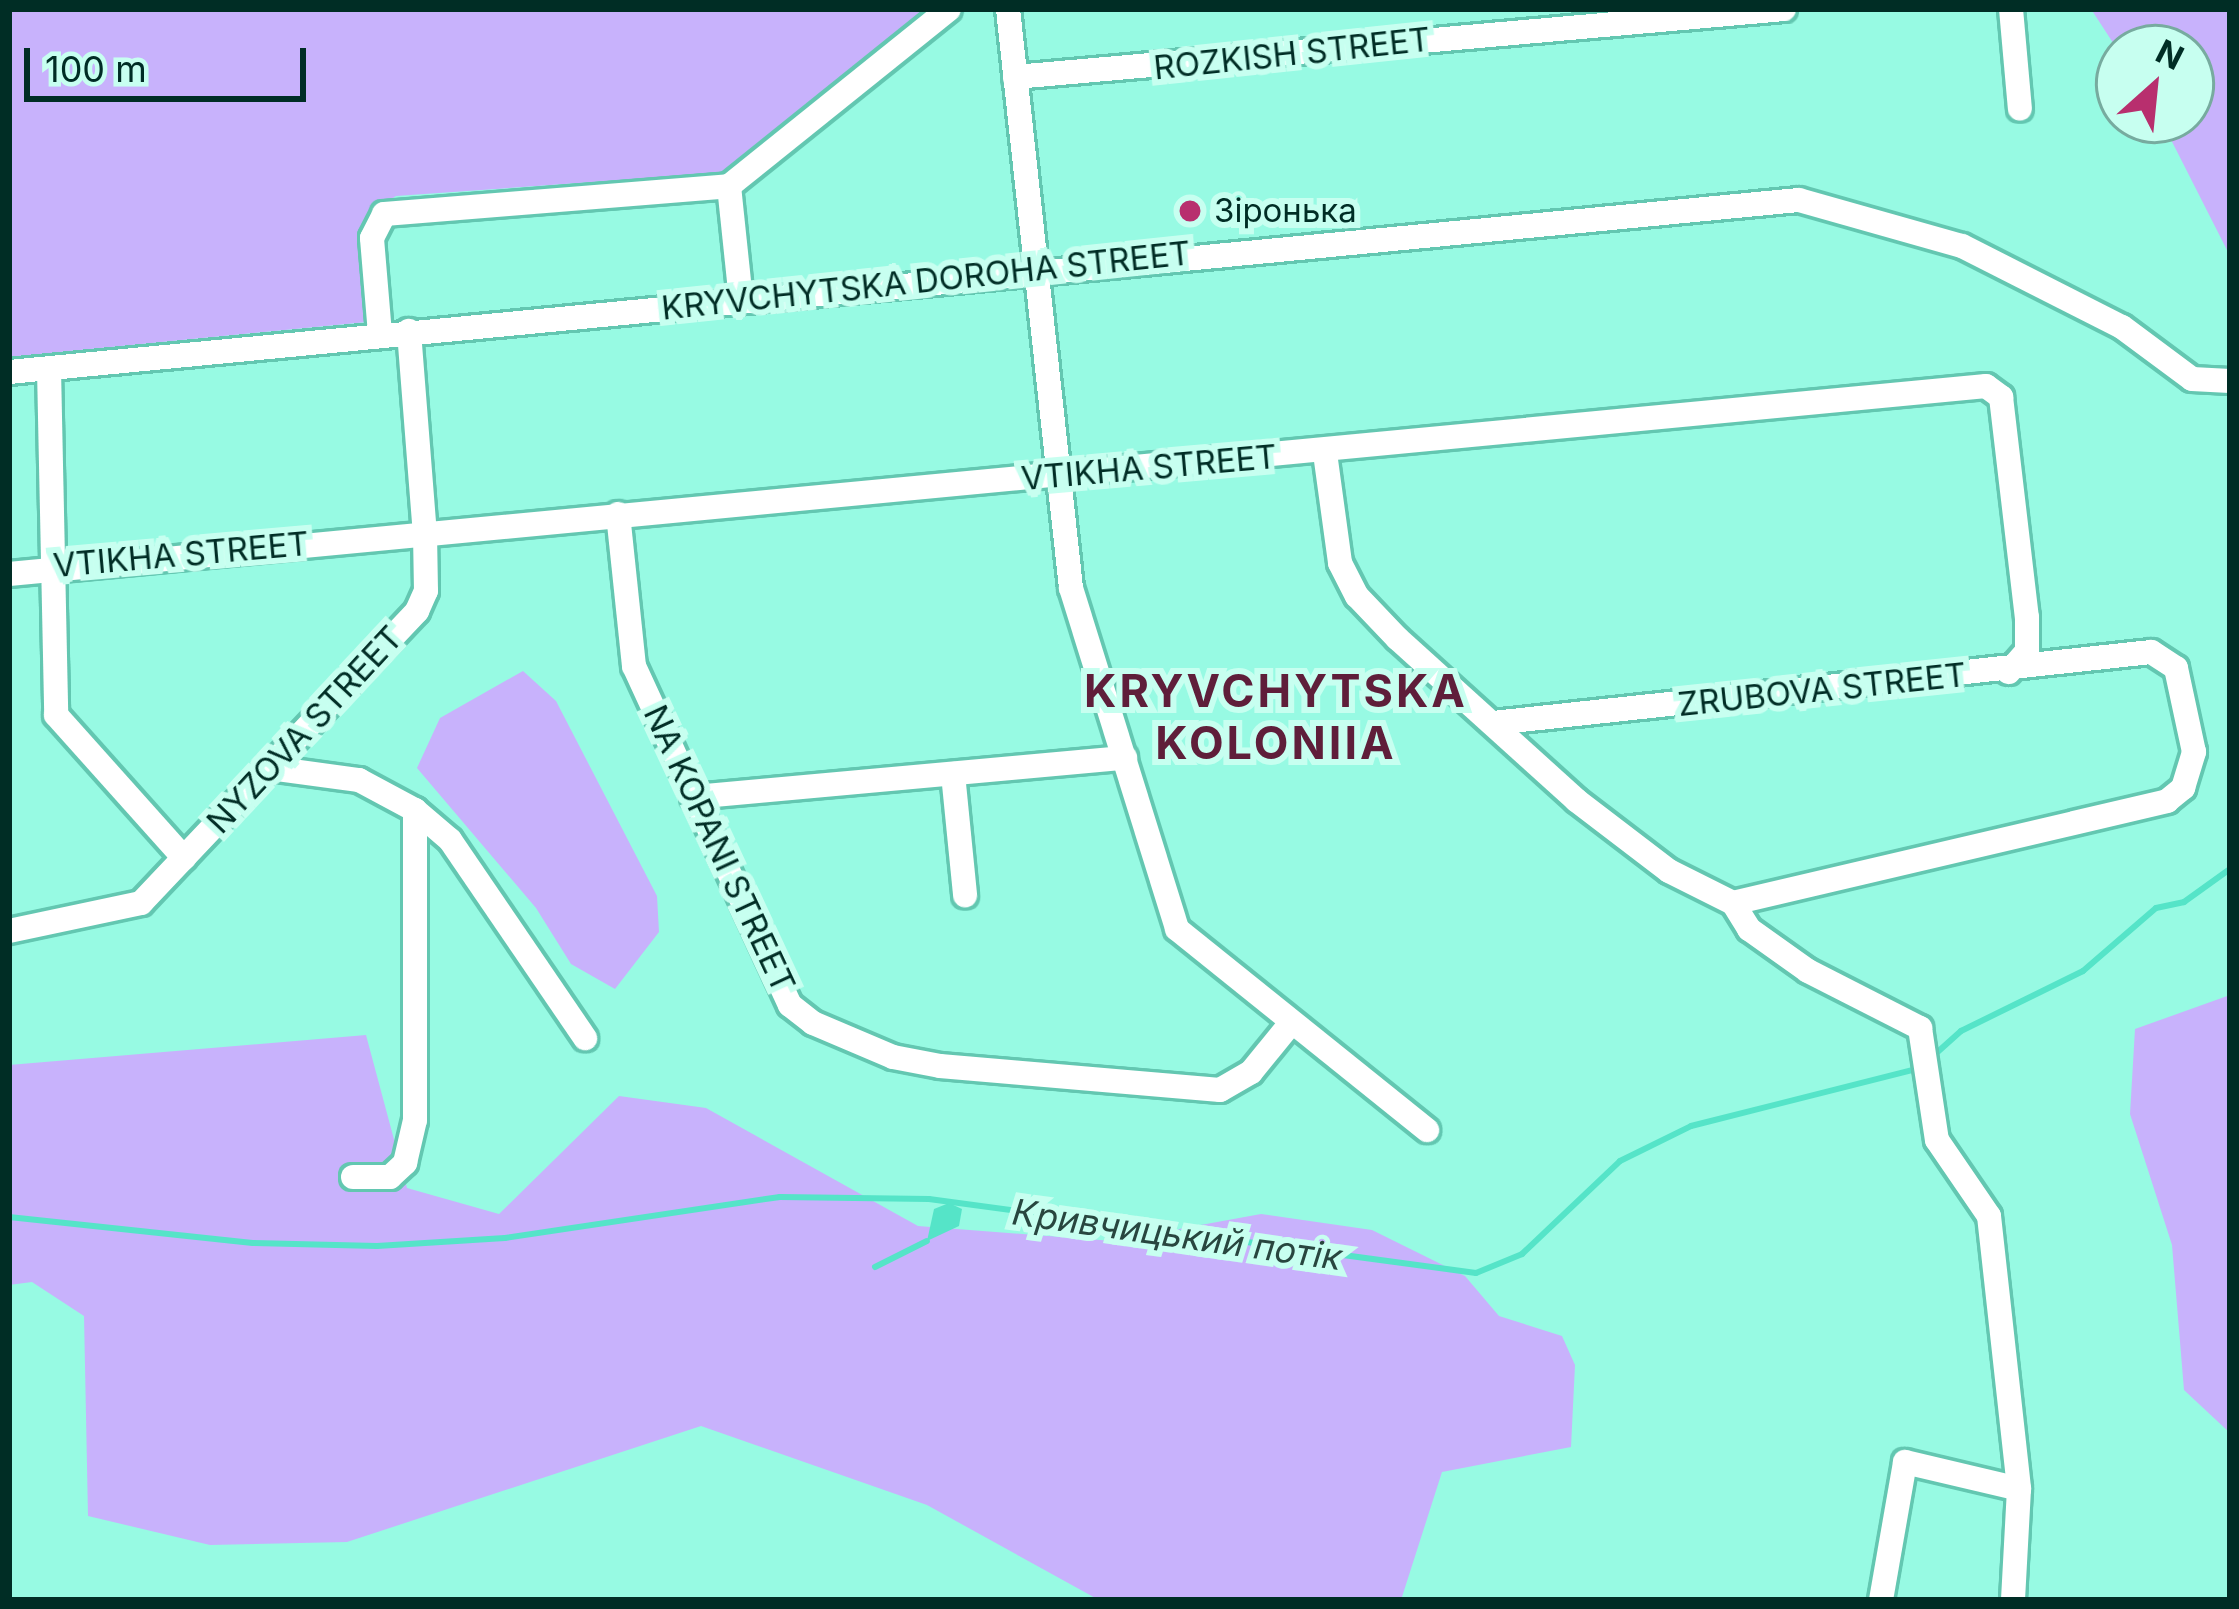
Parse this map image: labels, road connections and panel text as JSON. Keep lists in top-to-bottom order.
{
  "streets": {
    "street": [
      "ROZKISH STREET",
      "KRYVCHYTSKA DOROHA STREET",
      "VTIKHA STREET",
      "ZRUBOVA STREET",
      "NYZOVA STREET",
      "NA KOPANI STREET"
    ]
  },
  "crossings": [
    ["KRYVCHYTSKA DOROHA STREET", "NYZOVA STREET"],
    ["VTIKHA STREET", "ZRUBOVA STREET"],
    ["VTIKHA STREET", "NYZOVA STREET"],
    ["VTIKHA STREET", "NA KOPANI STREET"]
  ],
  "districts": ["KRYVCHYTSKA KOLONIIA"],
  "water": ["Кривчицький потік"],
  "places": ["Зіронька"],
  "scale_bar": "100 m",
  "north": "top right"
}
